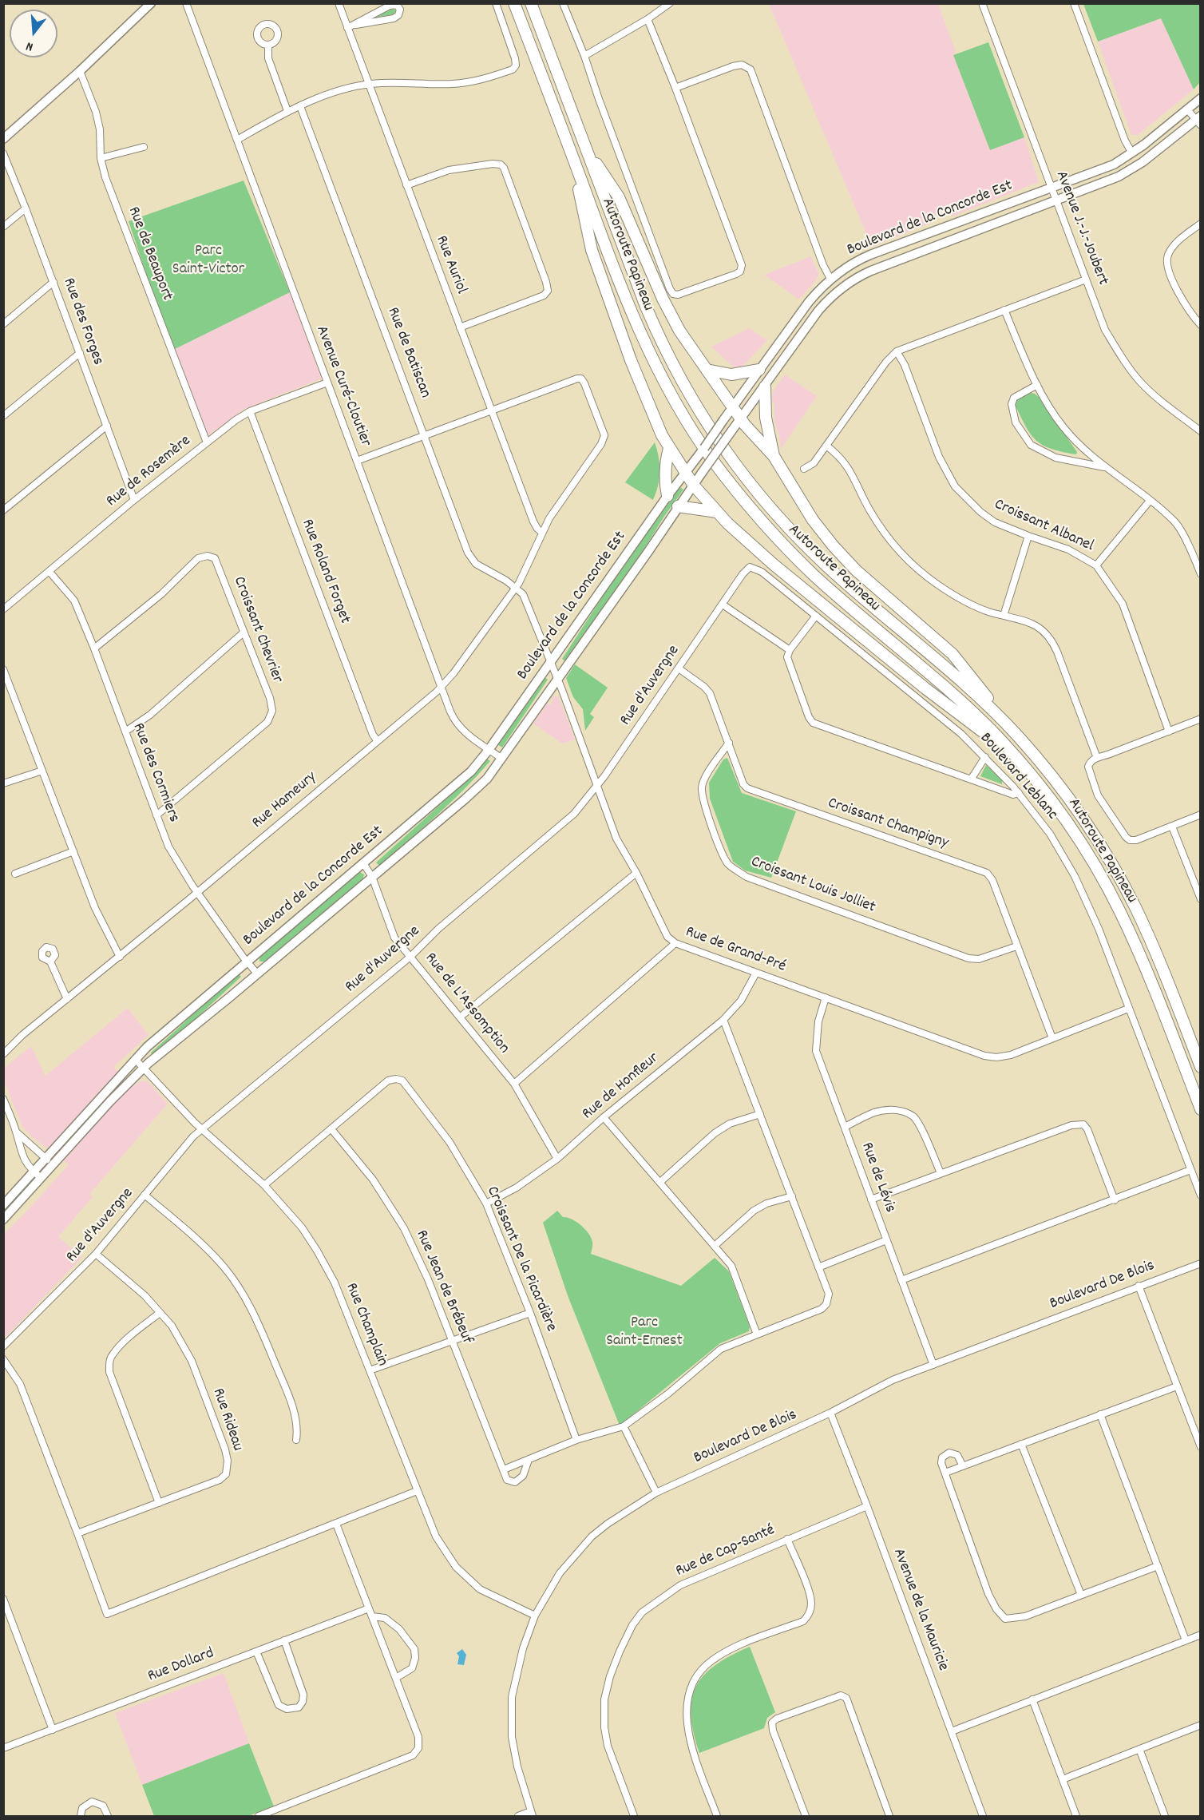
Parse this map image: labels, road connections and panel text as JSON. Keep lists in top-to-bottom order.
{
  "streets": {
    "highway": ["Autoroute Papineau"],
    "street": [
      "Boulevard de la Concorde Est",
      "Avenue J.-J.-Joubert",
      "Rue de Beauport",
      "Rue Auriol",
      "Rue des Forges",
      "Rue de Batiscan",
      "Avenue Curé-Cloutier",
      "Rue de Rosemère",
      "Croissant Albanel",
      "Rue Roland Forget",
      "Croissant Chevrier",
      "Rue d'Auvergne",
      "Rue des Cormiers",
      "Boulevard Leblanc",
      "Rue Hameury",
      "Croissant Champigny",
      "Croissant Louis Jolliet",
      "Rue de Grand-Pré",
      "Rue de L'Assomption",
      "Rue de Honfleur",
      "Rue de Lévis",
      "Croissant De la Picardière",
      "Boulevard De Blois",
      "Rue Jean de Brébeuf",
      "Rue Champlain",
      "Rue Rideau",
      "Rue de Cap-Santé",
      "Avenue de la Mauricie",
      "Rue Dollard"
    ]
  },
  "crossings": [
    ["Boulevard de la Concorde Est", "Avenue J.-J.-Joubert"],
    ["Boulevard de la Concorde Est", "Avenue Curé-Cloutier"],
    ["Boulevard de la Concorde Est", "Rue des Cormiers"],
    ["Boulevard de la Concorde Est", "Rue de Grand-Pré"],
    ["Boulevard de la Concorde Est", "Rue de L'Assomption"],
    ["Boulevard de la Concorde Est", "Rue Champlain"],
    ["Rue de Beauport", "Rue de Rosemère"],
    ["Rue Auriol", "Rue Hameury"],
    ["Rue des Forges", "Rue de Rosemère"],
    ["Rue de Batiscan", "Rue Hameury"],
    ["Rue de Batiscan", "Rue de Grand-Pré"],
    ["Avenue Curé-Cloutier", "Rue de Rosemère"],
    ["Avenue Curé-Cloutier", "Rue Hameury"],
    ["Rue de Rosemère", "Rue Roland Forget"],
    ["Rue de Rosemère", "Rue des Cormiers"],
    ["Rue Roland Forget", "Rue Hameury"],
    ["Croissant Chevrier", "Rue des Cormiers"],
    ["Rue d'Auvergne", "Boulevard Leblanc"],
    ["Rue d'Auvergne", "Croissant Champigny"],
    ["Rue d'Auvergne", "Rue de Grand-Pré"],
    ["Rue d'Auvergne", "Rue de L'Assomption"],
    ["Rue d'Auvergne", "Rue Champlain"],
    ["Rue d'Auvergne", "Rue Rideau"],
    ["Rue des Cormiers", "Rue Hameury"],
    ["Boulevard Leblanc", "Rue de Grand-Pré"],
    ["Rue Hameury", "Rue de Grand-Pré"],
    ["Croissant Champigny", "Croissant Louis Jolliet"],
    ["Croissant Champigny", "Rue de Grand-Pré"],
    ["Rue de Grand-Pré", "Rue de Honfleur"],
    ["Rue de Grand-Pré", "Rue de Lévis"],
    ["Rue de L'Assomption", "Rue de Honfleur"],
    ["Rue de Honfleur", "Croissant De la Picardière"],
    ["Rue de Lévis", "Boulevard De Blois"],
    ["Croissant De la Picardière", "Rue Jean de Brébeuf"],
    ["Croissant De la Picardière", "Rue Champlain"],
    ["Boulevard De Blois", "Rue Champlain"],
    ["Boulevard De Blois", "Avenue de la Mauricie"],
    ["Rue de Cap-Santé", "Avenue de la Mauricie"]
  ],
  "parks": ["Parc Saint-Victor", "Parc Saint-Ernest"],
  "north": "bottom"
}
